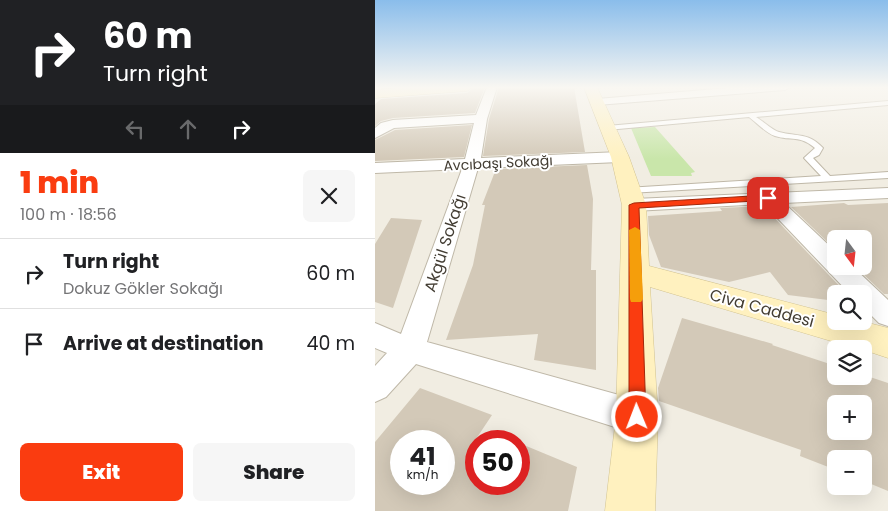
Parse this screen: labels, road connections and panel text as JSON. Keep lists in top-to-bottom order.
{
  "streets": {
    "main road": ["Civa Caddesi"],
    "street": ["Avcıbaşı Sokağı", "Akgül Sokağı"]
  },
  "crossings": [
    ["Avcıbaşı Sokağı", "Akgül Sokağı"]
  ],
  "north": "bottom",
  "page": {
    "turn": ["60 m", "Turn right"],
    "heading": ["1 min", "100 m · 18:56"],
    "map_buttons": ["+", "−"],
    "list": [
      {
        "name": "Turn right",
        "note": "Dokuz Gökler Sokağı",
        "value": "60 m"
      },
      {
        "name": "Arrive at destination",
        "value": "40 m"
      }
    ],
    "speed": "41 km/h",
    "limit": "50",
    "buttons": ["Exit", "Share"]
  }
}
